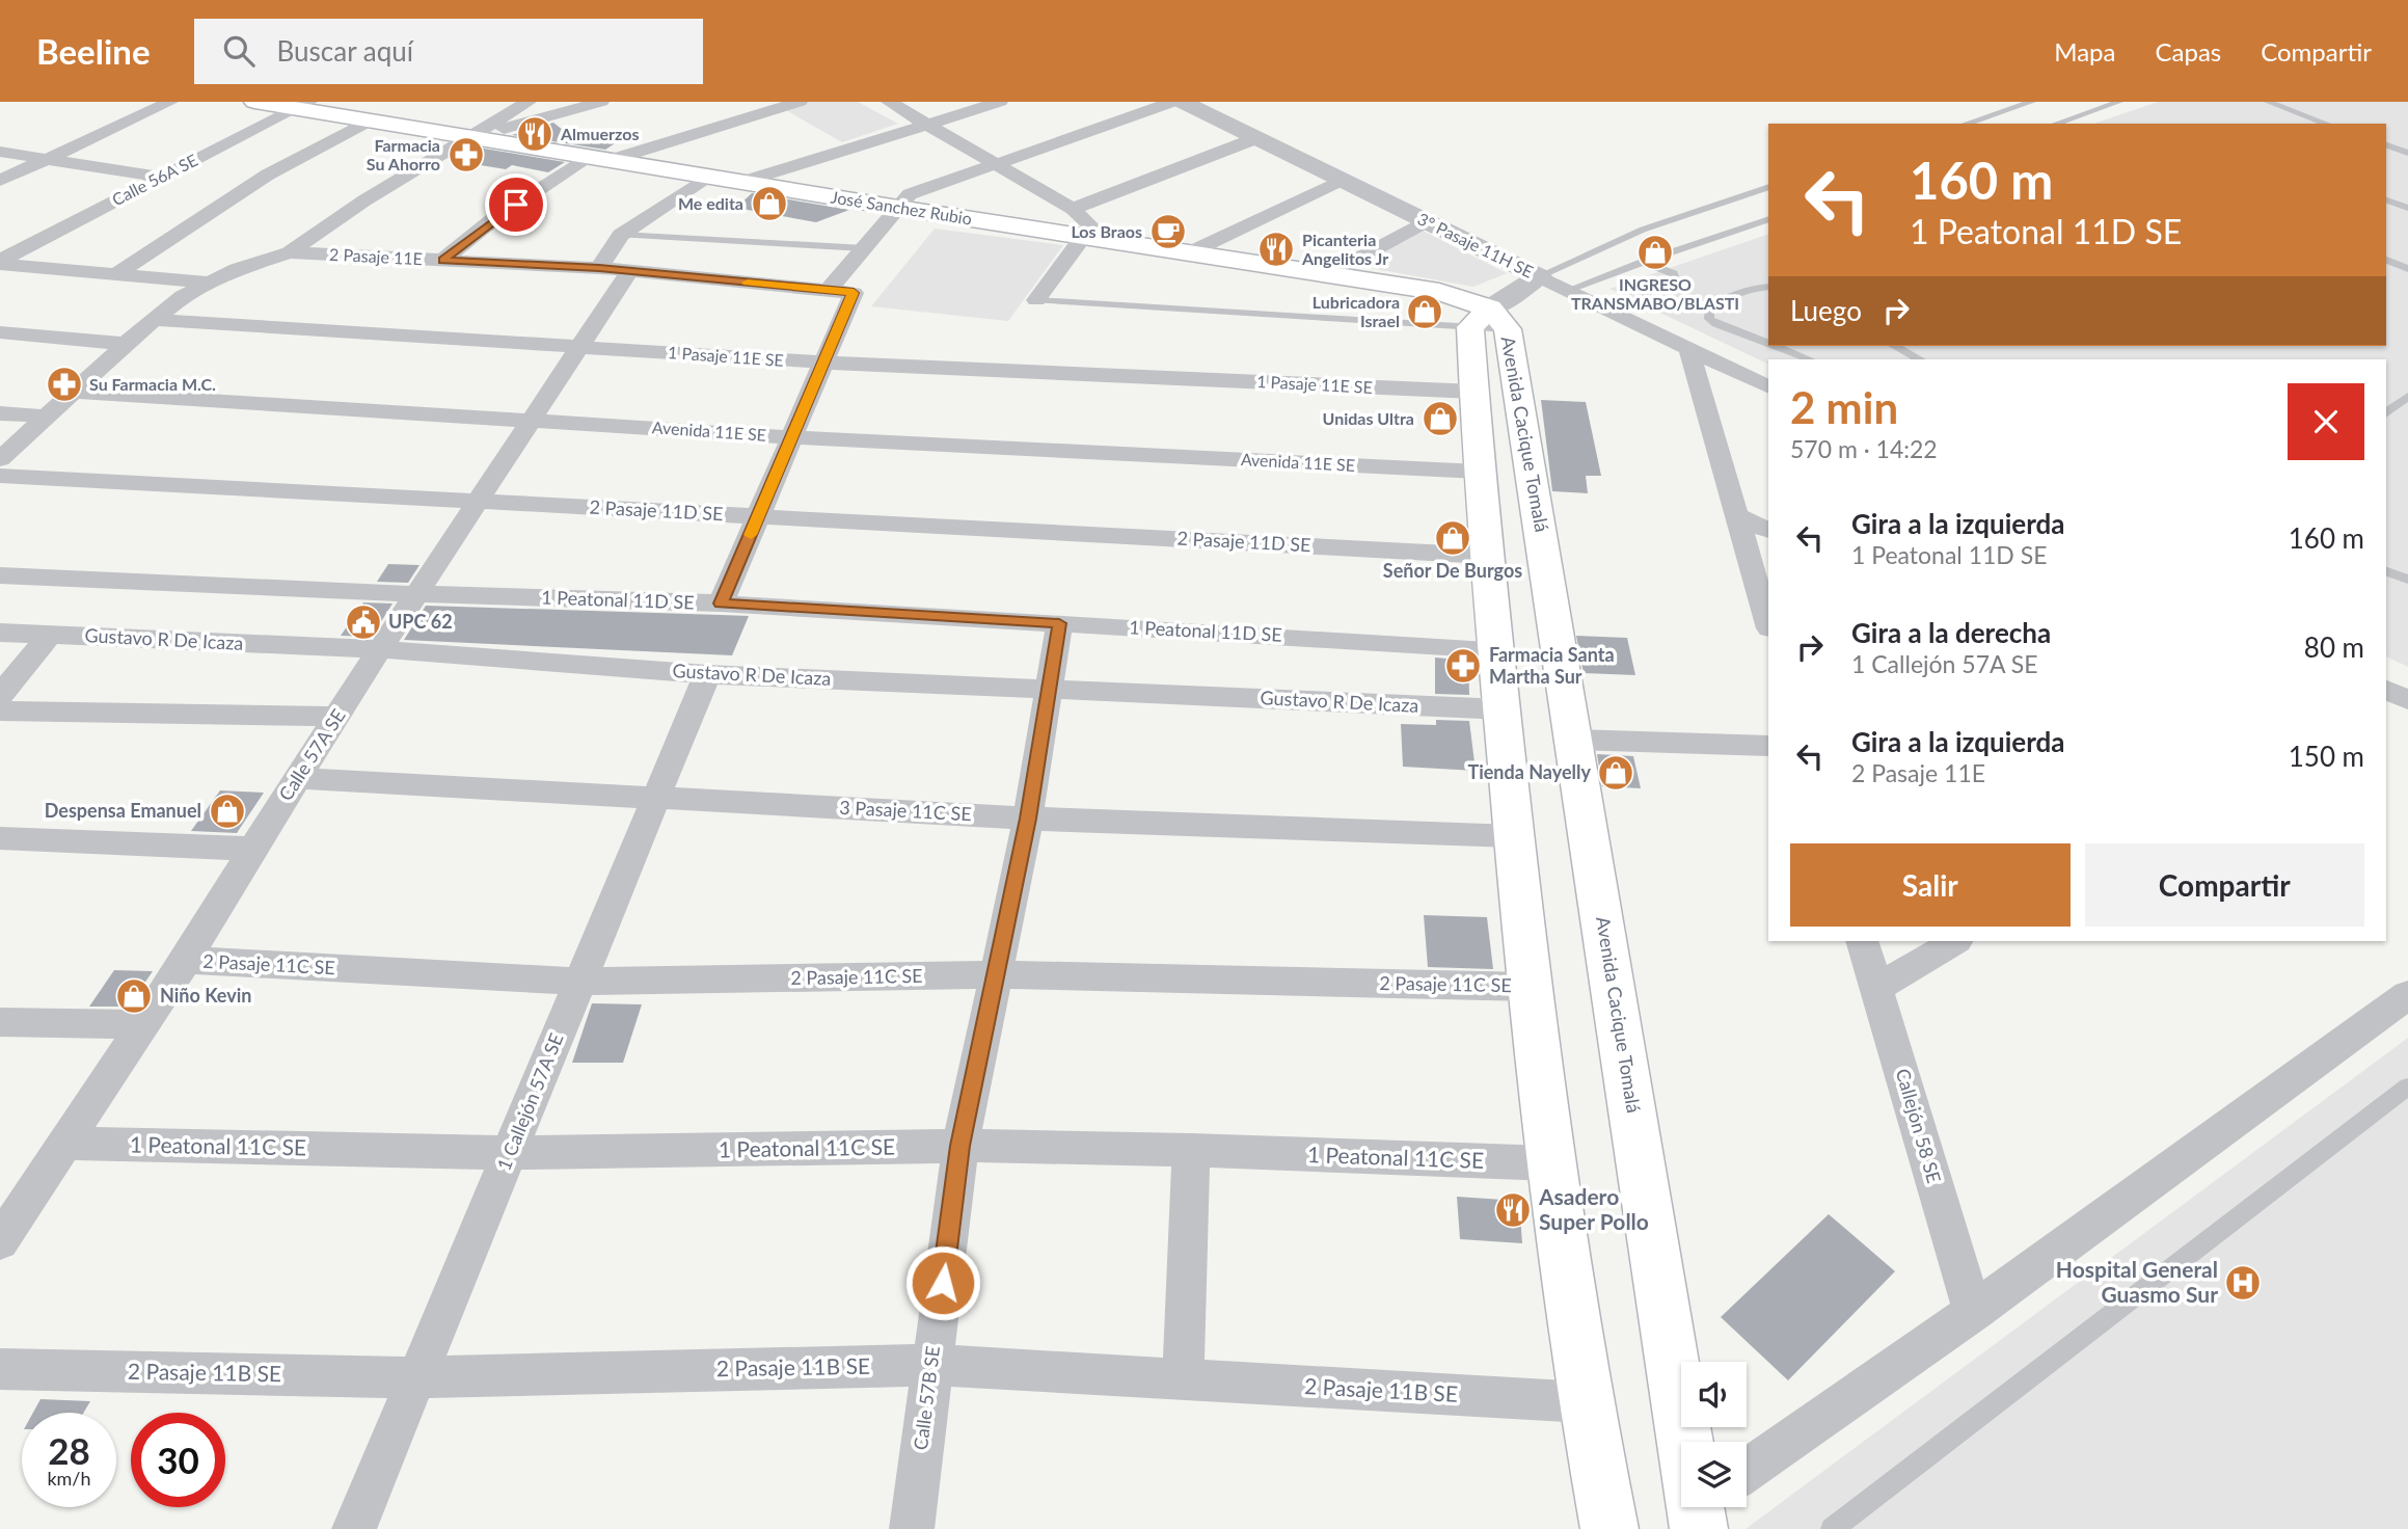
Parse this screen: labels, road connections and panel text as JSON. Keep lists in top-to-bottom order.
{
  "streets": {
    "main road": ["José Sanchez Rubio", "Avenida Cacique Tomalá"],
    "street": [
      "Calle 56A SE",
      "3° Pasaje 11H SE",
      "2 Pasaje 11E",
      "1 Pasaje 11E SE",
      "Avenida 11E SE",
      "2 Pasaje 11D SE",
      "1 Peatonal 11D SE",
      "Gustavo R De Icaza",
      "Calle 57A SE",
      "3 Pasaje 11C SE",
      "2 Pasaje 11C SE",
      "1 Callejón 57A SE",
      "Callejón 58 SE",
      "1 Peatonal 11C SE",
      "2 Pasaje 11B SE",
      "Calle 57B SE"
    ]
  },
  "crossings": [
    ["Calle 56A SE", "José Sanchez Rubio"],
    ["José Sanchez Rubio", "Avenida Cacique Tomalá"],
    ["2 Pasaje 11E", "1 Pasaje 11E SE"],
    ["2 Pasaje 11E", "Calle 57A SE"],
    ["1 Pasaje 11E SE", "Avenida Cacique Tomalá"],
    ["1 Pasaje 11E SE", "Calle 57A SE"],
    ["Avenida 11E SE", "Avenida Cacique Tomalá"],
    ["Avenida 11E SE", "Calle 57A SE"],
    ["Avenida Cacique Tomalá", "2 Pasaje 11D SE"],
    ["Avenida Cacique Tomalá", "1 Peatonal 11D SE"],
    ["Avenida Cacique Tomalá", "Gustavo R De Icaza"],
    ["Avenida Cacique Tomalá", "3 Pasaje 11C SE"],
    ["Avenida Cacique Tomalá", "2 Pasaje 11C SE"],
    ["Avenida Cacique Tomalá", "1 Peatonal 11C SE"],
    ["Avenida Cacique Tomalá", "2 Pasaje 11B SE"],
    ["2 Pasaje 11D SE", "Calle 57A SE"],
    ["1 Peatonal 11D SE", "Calle 57A SE"],
    ["1 Peatonal 11D SE", "Calle 57B SE"],
    ["Gustavo R De Icaza", "Calle 57A SE"],
    ["Gustavo R De Icaza", "1 Callejón 57A SE"],
    ["Gustavo R De Icaza", "Calle 57B SE"],
    ["Calle 57A SE", "3 Pasaje 11C SE"],
    ["Calle 57A SE", "2 Pasaje 11C SE"],
    ["Calle 57A SE", "1 Peatonal 11C SE"],
    ["3 Pasaje 11C SE", "1 Callejón 57A SE"],
    ["3 Pasaje 11C SE", "Calle 57B SE"],
    ["2 Pasaje 11C SE", "1 Callejón 57A SE"],
    ["2 Pasaje 11C SE", "Calle 57B SE"],
    ["1 Callejón 57A SE", "1 Peatonal 11C SE"],
    ["1 Callejón 57A SE", "2 Pasaje 11B SE"],
    ["1 Peatonal 11C SE", "Calle 57B SE"],
    ["2 Pasaje 11B SE", "Calle 57B SE"]
  ],
  "places": {
    "restaurant": ["Almuerzos", "Picanteria Angelitos Jr", "Asadero Super Pollo"],
    "pharmacy": ["Farmacia Su Ahorro", "Su Farmacia M.C.", "Farmacia Santa Martha Sur"],
    "shop": [
      "Me edita",
      "INGRESO TRANSMABO/BLASTI",
      "Lubricadora Israel",
      "Unidas Ultra",
      "Señor De Burgos",
      "Tienda Nayelly",
      "Despensa Emanuel",
      "Niño Kevin"
    ],
    "cafe": ["Los Braos"],
    "public building": ["UPC 62"],
    "hospital": ["Hospital General Guasmo Sur"]
  },
  "page": {
    "header": "Beeline",
    "search": "Buscar aquí",
    "nav": ["Mapa", "Capas", "Compartir"],
    "turn": ["160 m", "1 Peatonal 11D SE"],
    "then": "Luego",
    "heading": ["2 min", "570 m · 14:22"],
    "list": [
      {
        "name": "Gira a la izquierda",
        "note": "1 Peatonal 11D SE",
        "value": "160 m"
      },
      {
        "name": "Gira a la derecha",
        "note": "1 Callejón 57A SE",
        "value": "80 m"
      },
      {
        "name": "Gira a la izquierda",
        "note": "2 Pasaje 11E",
        "value": "150 m"
      }
    ],
    "buttons": ["Salir", "Compartir"],
    "speed": "28 km/h",
    "limit": "30"
  }
}
